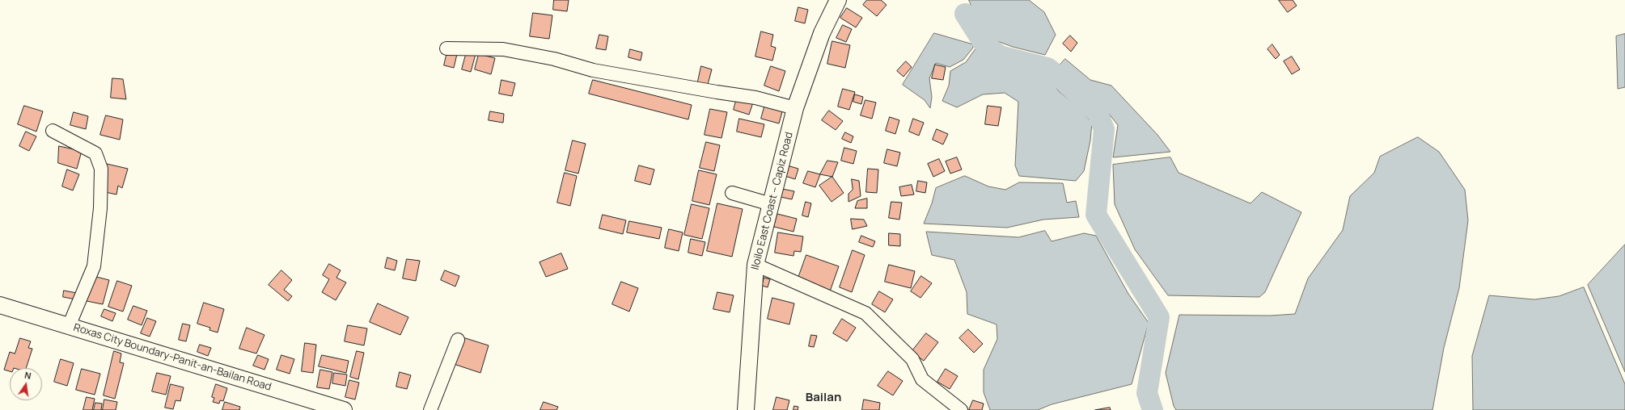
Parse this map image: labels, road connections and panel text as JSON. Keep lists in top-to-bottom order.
{
  "streets": {
    "main road": ["Iloilo East Coast – Capiz Road", "Roxas City Boundary-Panit-an-Bailan Road"]
  },
  "districts": ["Bailan"],
  "north": "top"
}
